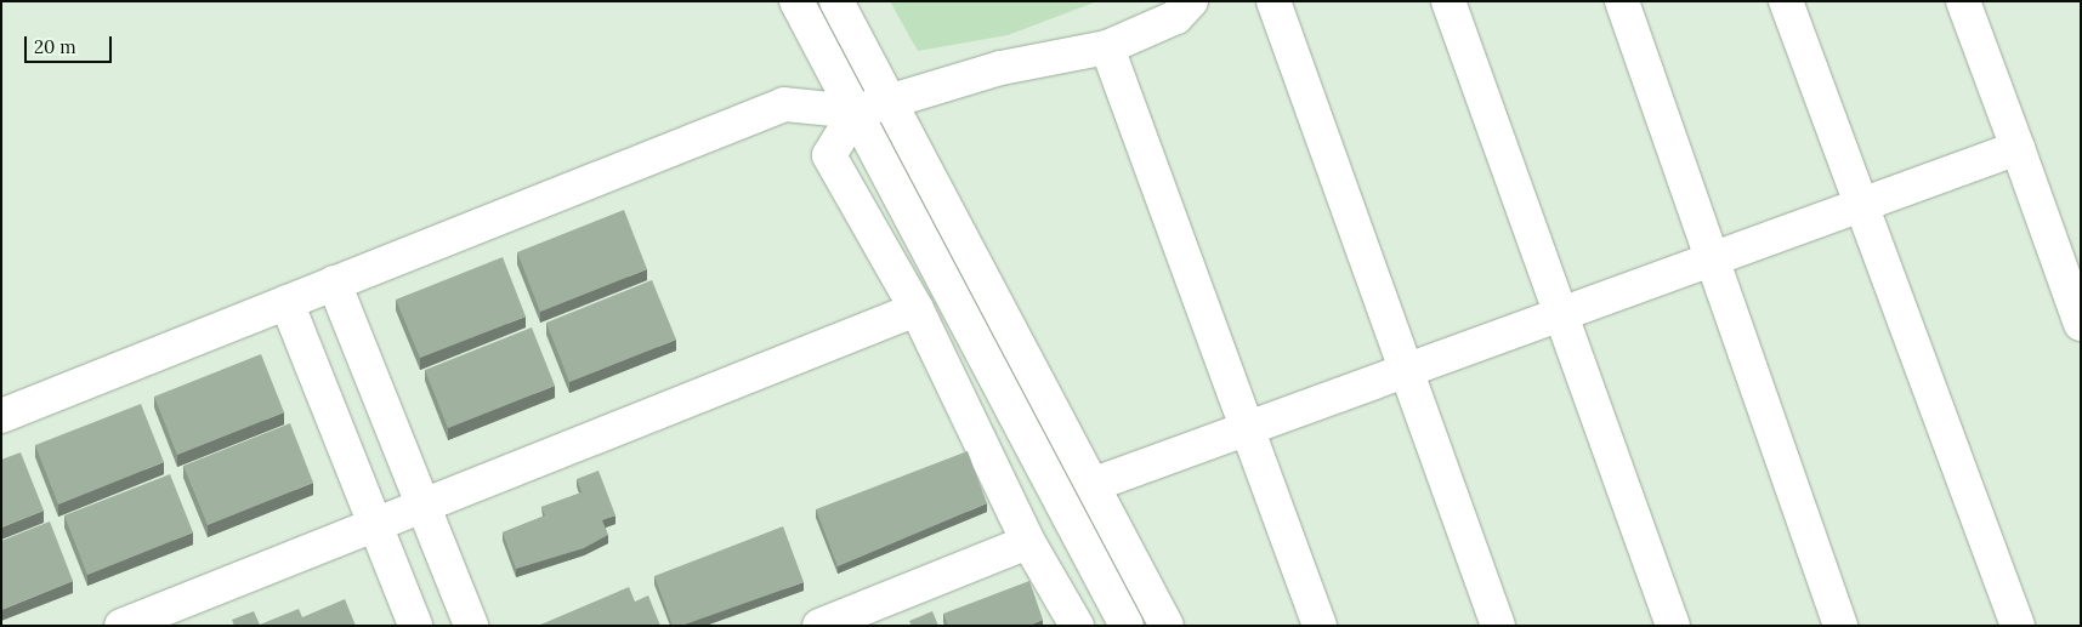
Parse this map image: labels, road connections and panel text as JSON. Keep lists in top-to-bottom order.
{
  "scale_bar": "20 m"
}
